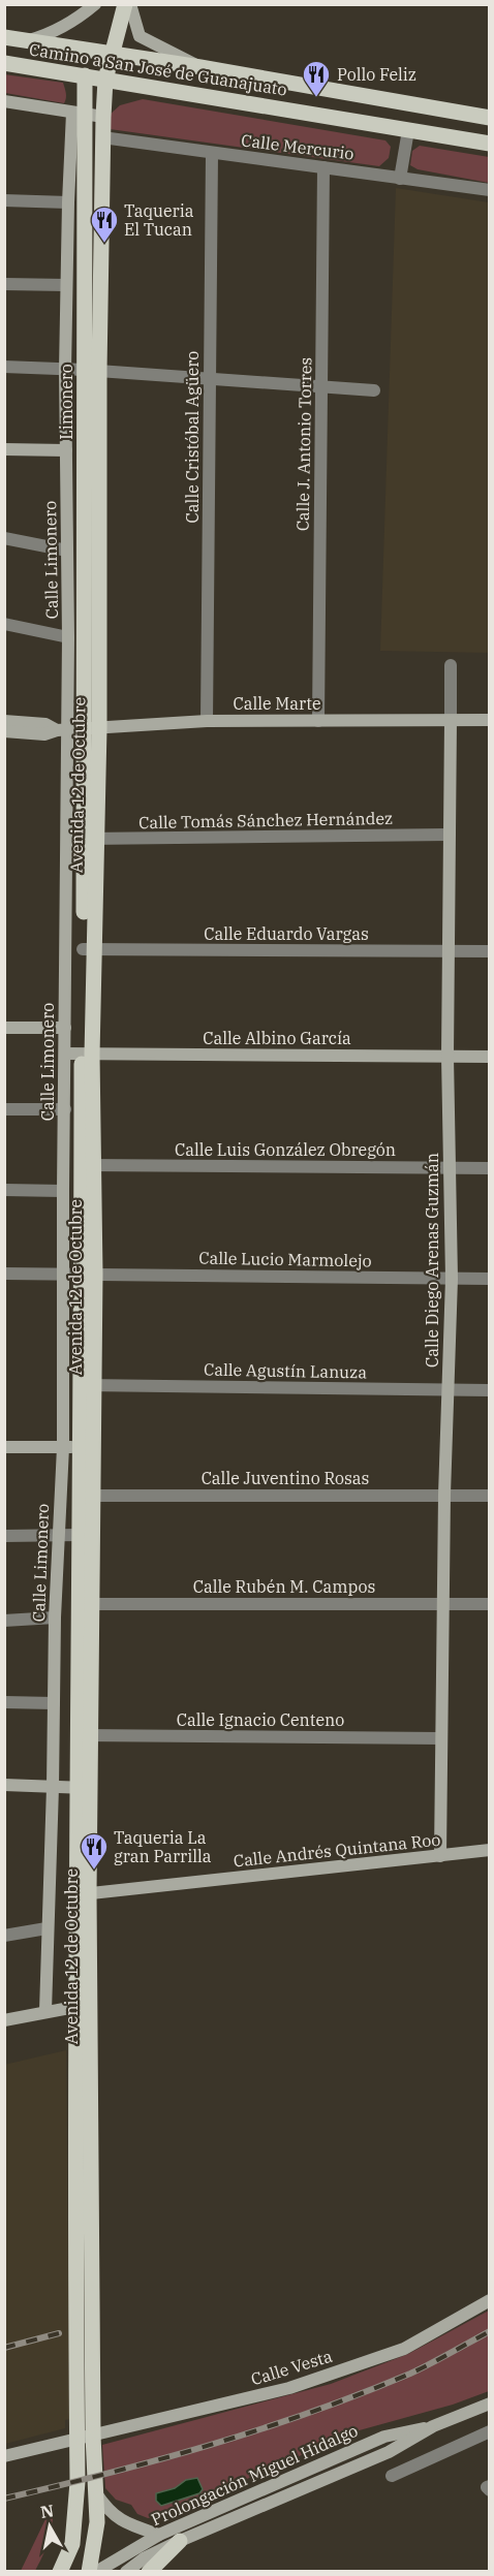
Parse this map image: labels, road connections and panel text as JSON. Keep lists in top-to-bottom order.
{
  "streets": {
    "main road": ["Camino a San José de Guanajuato", "Limonero", "Avenida 12 de Octubre"],
    "street": [
      "Calle Mercurio",
      "Calle Cristóbal Agüero",
      "Calle J. Antonio Torres",
      "Calle Limonero",
      "Calle Marte",
      "Calle Tomás Sánchez Hernández",
      "Calle Eduardo Vargas",
      "Calle Albino García",
      "Calle Luis González Obregón",
      "Calle Lucio Marmolejo",
      "Calle Diego Arenas Guzmán",
      "Calle Agustín Lanuza",
      "Calle Juventino Rosas",
      "Calle Rubén M. Campos",
      "Calle Ignacio Centeno",
      "Calle Andrés Quintana Roo",
      "Calle Vesta",
      "Prolongación Miguel Hidalgo"
    ]
  },
  "crossings": [
    ["Camino a San José de Guanajuato", "Limonero"],
    ["Camino a San José de Guanajuato", "Avenida 12 de Octubre"],
    ["Calle Mercurio", "Calle Cristóbal Agüero"],
    ["Calle Mercurio", "Calle J. Antonio Torres"],
    ["Calle Mercurio", "Avenida 12 de Octubre"],
    ["Limonero", "Calle Limonero"],
    ["Limonero", "Avenida 12 de Octubre"],
    ["Calle Cristóbal Agüero", "Calle Marte"],
    ["Calle J. Antonio Torres", "Calle Marte"],
    ["Calle Limonero", "Calle Marte"],
    ["Calle Limonero", "Calle Albino García"],
    ["Calle Limonero", "Calle Lucio Marmolejo"],
    ["Calle Marte", "Avenida 12 de Octubre"],
    ["Calle Marte", "Calle Diego Arenas Guzmán"],
    ["Avenida 12 de Octubre", "Calle Tomás Sánchez Hernández"],
    ["Avenida 12 de Octubre", "Calle Eduardo Vargas"],
    ["Avenida 12 de Octubre", "Calle Albino García"],
    ["Avenida 12 de Octubre", "Calle Luis González Obregón"],
    ["Avenida 12 de Octubre", "Calle Lucio Marmolejo"],
    ["Avenida 12 de Octubre", "Calle Agustín Lanuza"],
    ["Avenida 12 de Octubre", "Calle Juventino Rosas"],
    ["Avenida 12 de Octubre", "Calle Rubén M. Campos"],
    ["Avenida 12 de Octubre", "Calle Ignacio Centeno"],
    ["Avenida 12 de Octubre", "Calle Andrés Quintana Roo"],
    ["Avenida 12 de Octubre", "Calle Vesta"],
    ["Calle Tomás Sánchez Hernández", "Calle Diego Arenas Guzmán"],
    ["Calle Eduardo Vargas", "Calle Diego Arenas Guzmán"],
    ["Calle Albino García", "Calle Diego Arenas Guzmán"],
    ["Calle Luis González Obregón", "Calle Diego Arenas Guzmán"],
    ["Calle Lucio Marmolejo", "Calle Diego Arenas Guzmán"],
    ["Calle Diego Arenas Guzmán", "Calle Agustín Lanuza"],
    ["Calle Diego Arenas Guzmán", "Calle Juventino Rosas"],
    ["Calle Diego Arenas Guzmán", "Calle Rubén M. Campos"],
    ["Calle Diego Arenas Guzmán", "Calle Ignacio Centeno"],
    ["Calle Diego Arenas Guzmán", "Calle Andrés Quintana Roo"]
  ],
  "places": {
    "restaurant": ["Pollo Feliz", "Taqueria El Tucan", "Taqueria La gran Parrilla"]
  },
  "north": "top"
}
